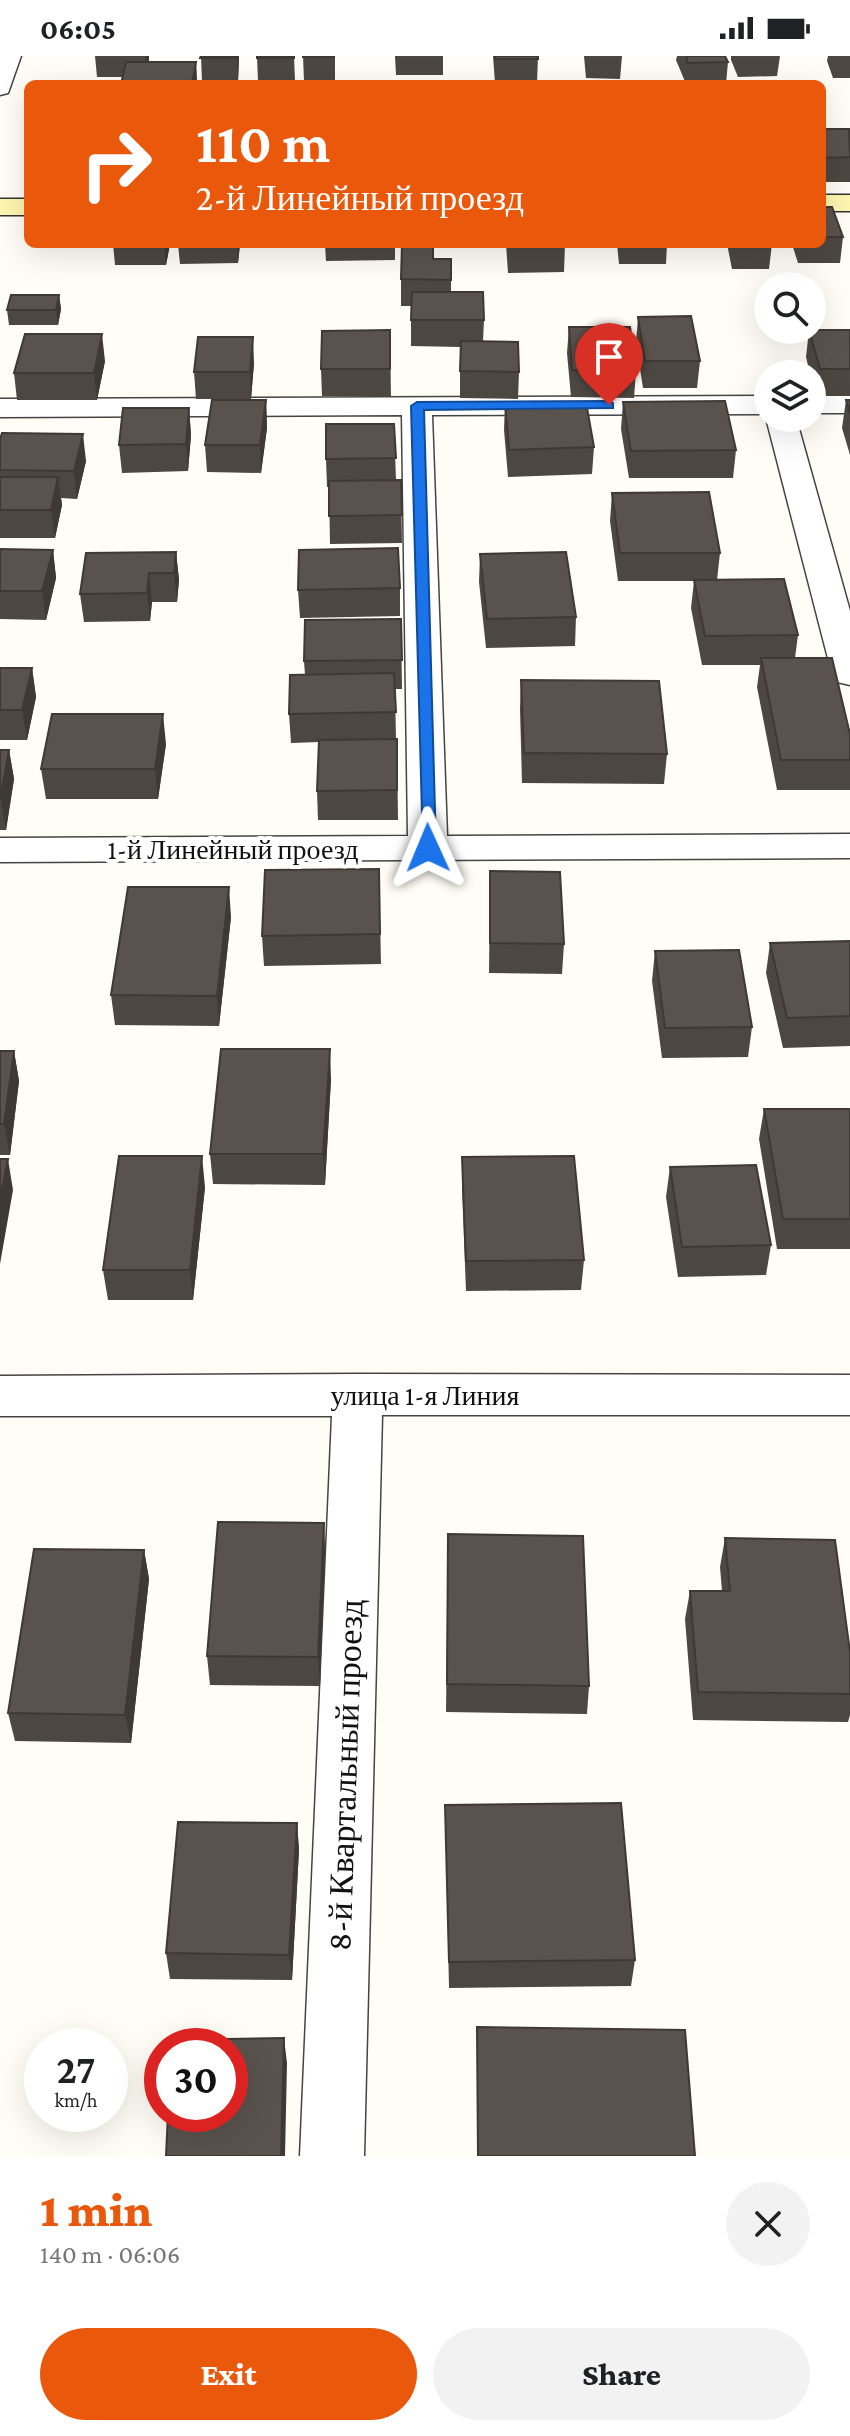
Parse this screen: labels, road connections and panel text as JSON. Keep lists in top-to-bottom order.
{
  "streets": {
    "street": ["1-й Линейный проезд", "улица 1-я Линия", "8-й Квартальный проезд"]
  },
  "crossings": [
    ["улица 1-я Линия", "8-й Квартальный проезд"]
  ],
  "page": {
    "status": "06:05",
    "turn": ["110 m", "2-й Линейный проезд"],
    "speed": "27 km/h",
    "limit": "30",
    "heading": ["1 min", "140 m · 06:06"],
    "buttons": ["Exit", "Share"]
  }
}
